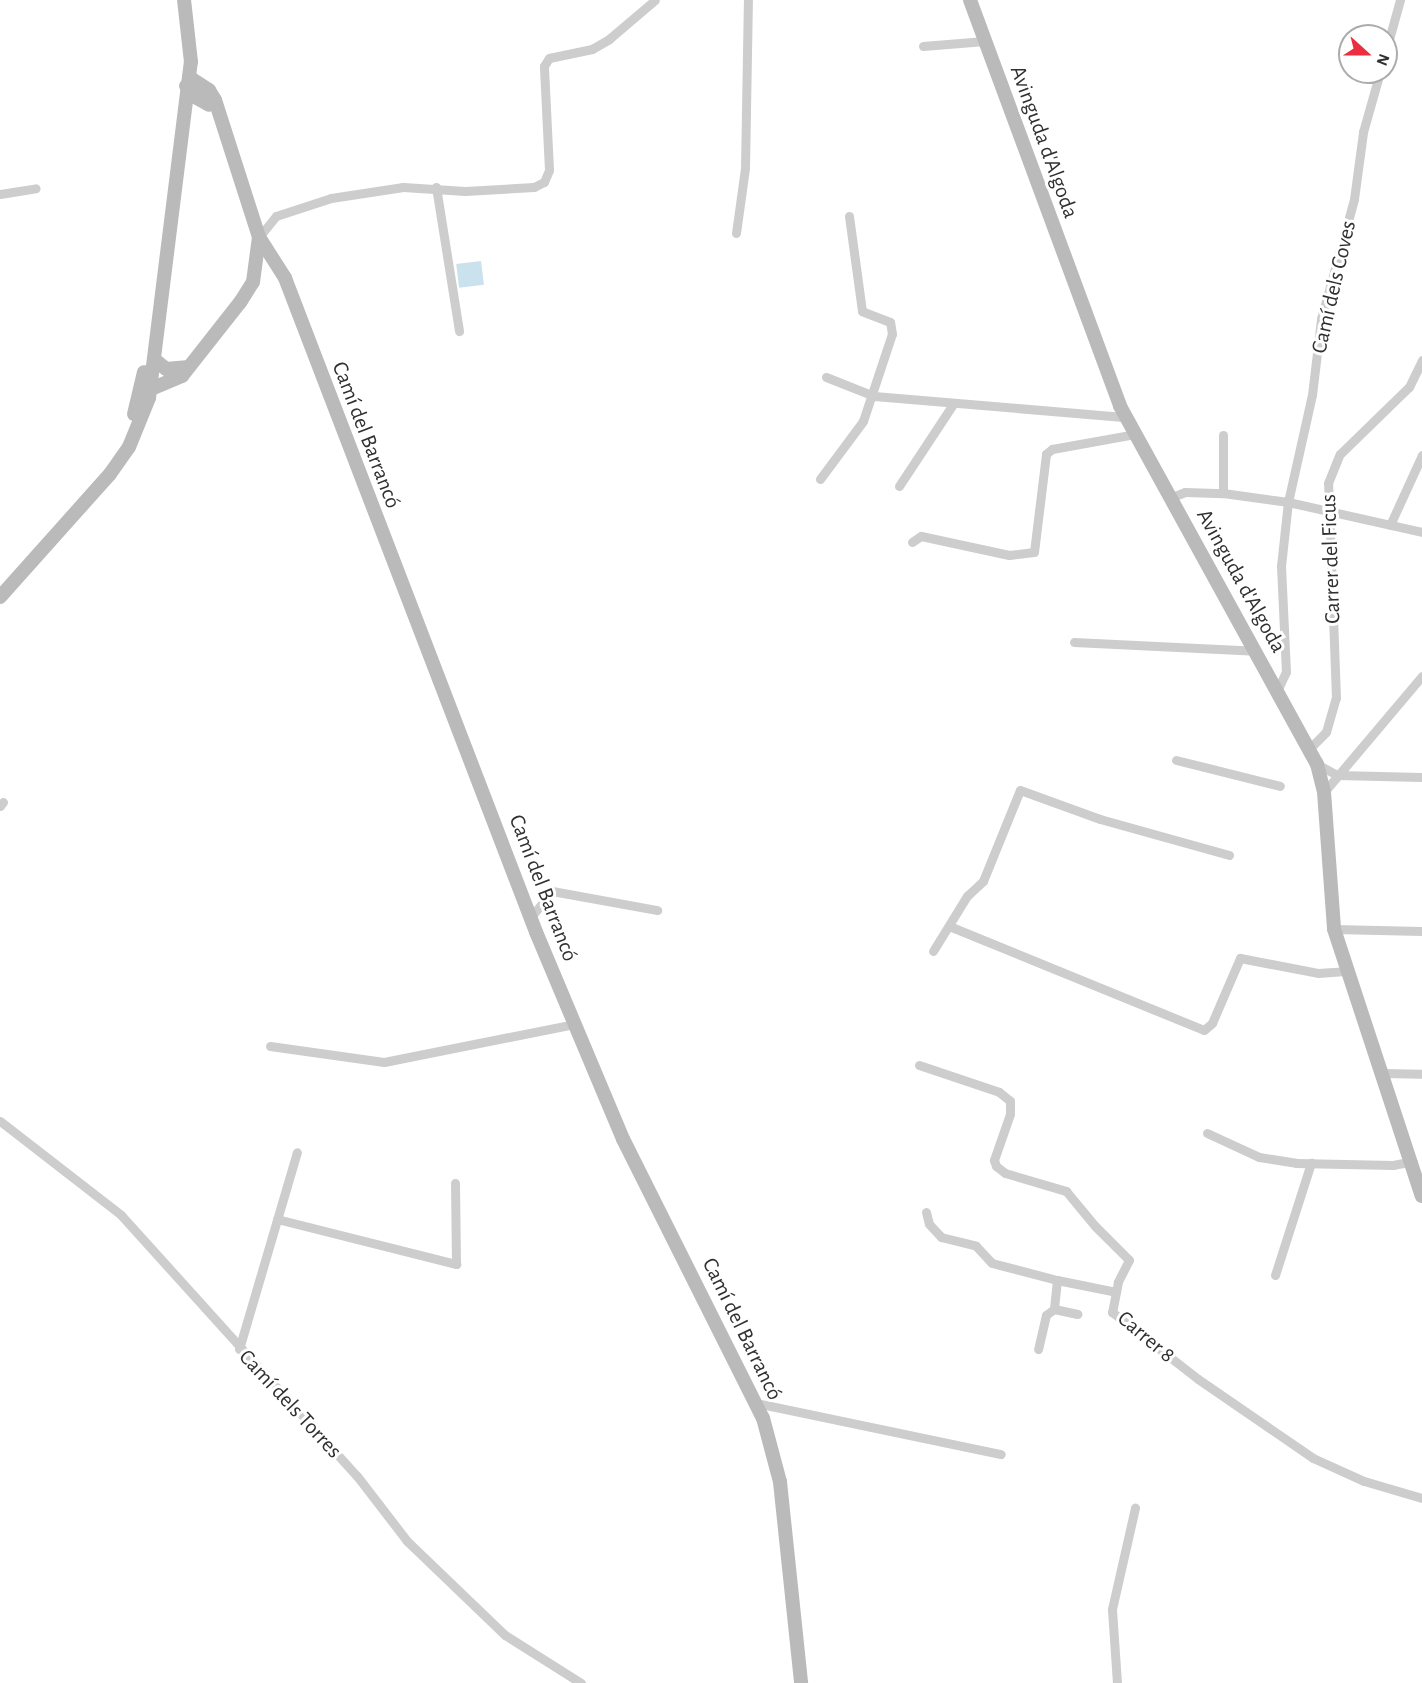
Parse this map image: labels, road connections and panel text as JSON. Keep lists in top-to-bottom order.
{
  "streets": {
    "street": [
      "Avinguda d'Algoda",
      "Camí dels Coves",
      "Camí del Barrancó",
      "Carrer del Ficus",
      "Carrer 8",
      "Camí dels Torres"
    ]
  },
  "crossings": [
    ["Avinguda d'Algoda", "Camí dels Coves"],
    ["Avinguda d'Algoda", "Carrer del Ficus"]
  ],
  "north": "right"
}
